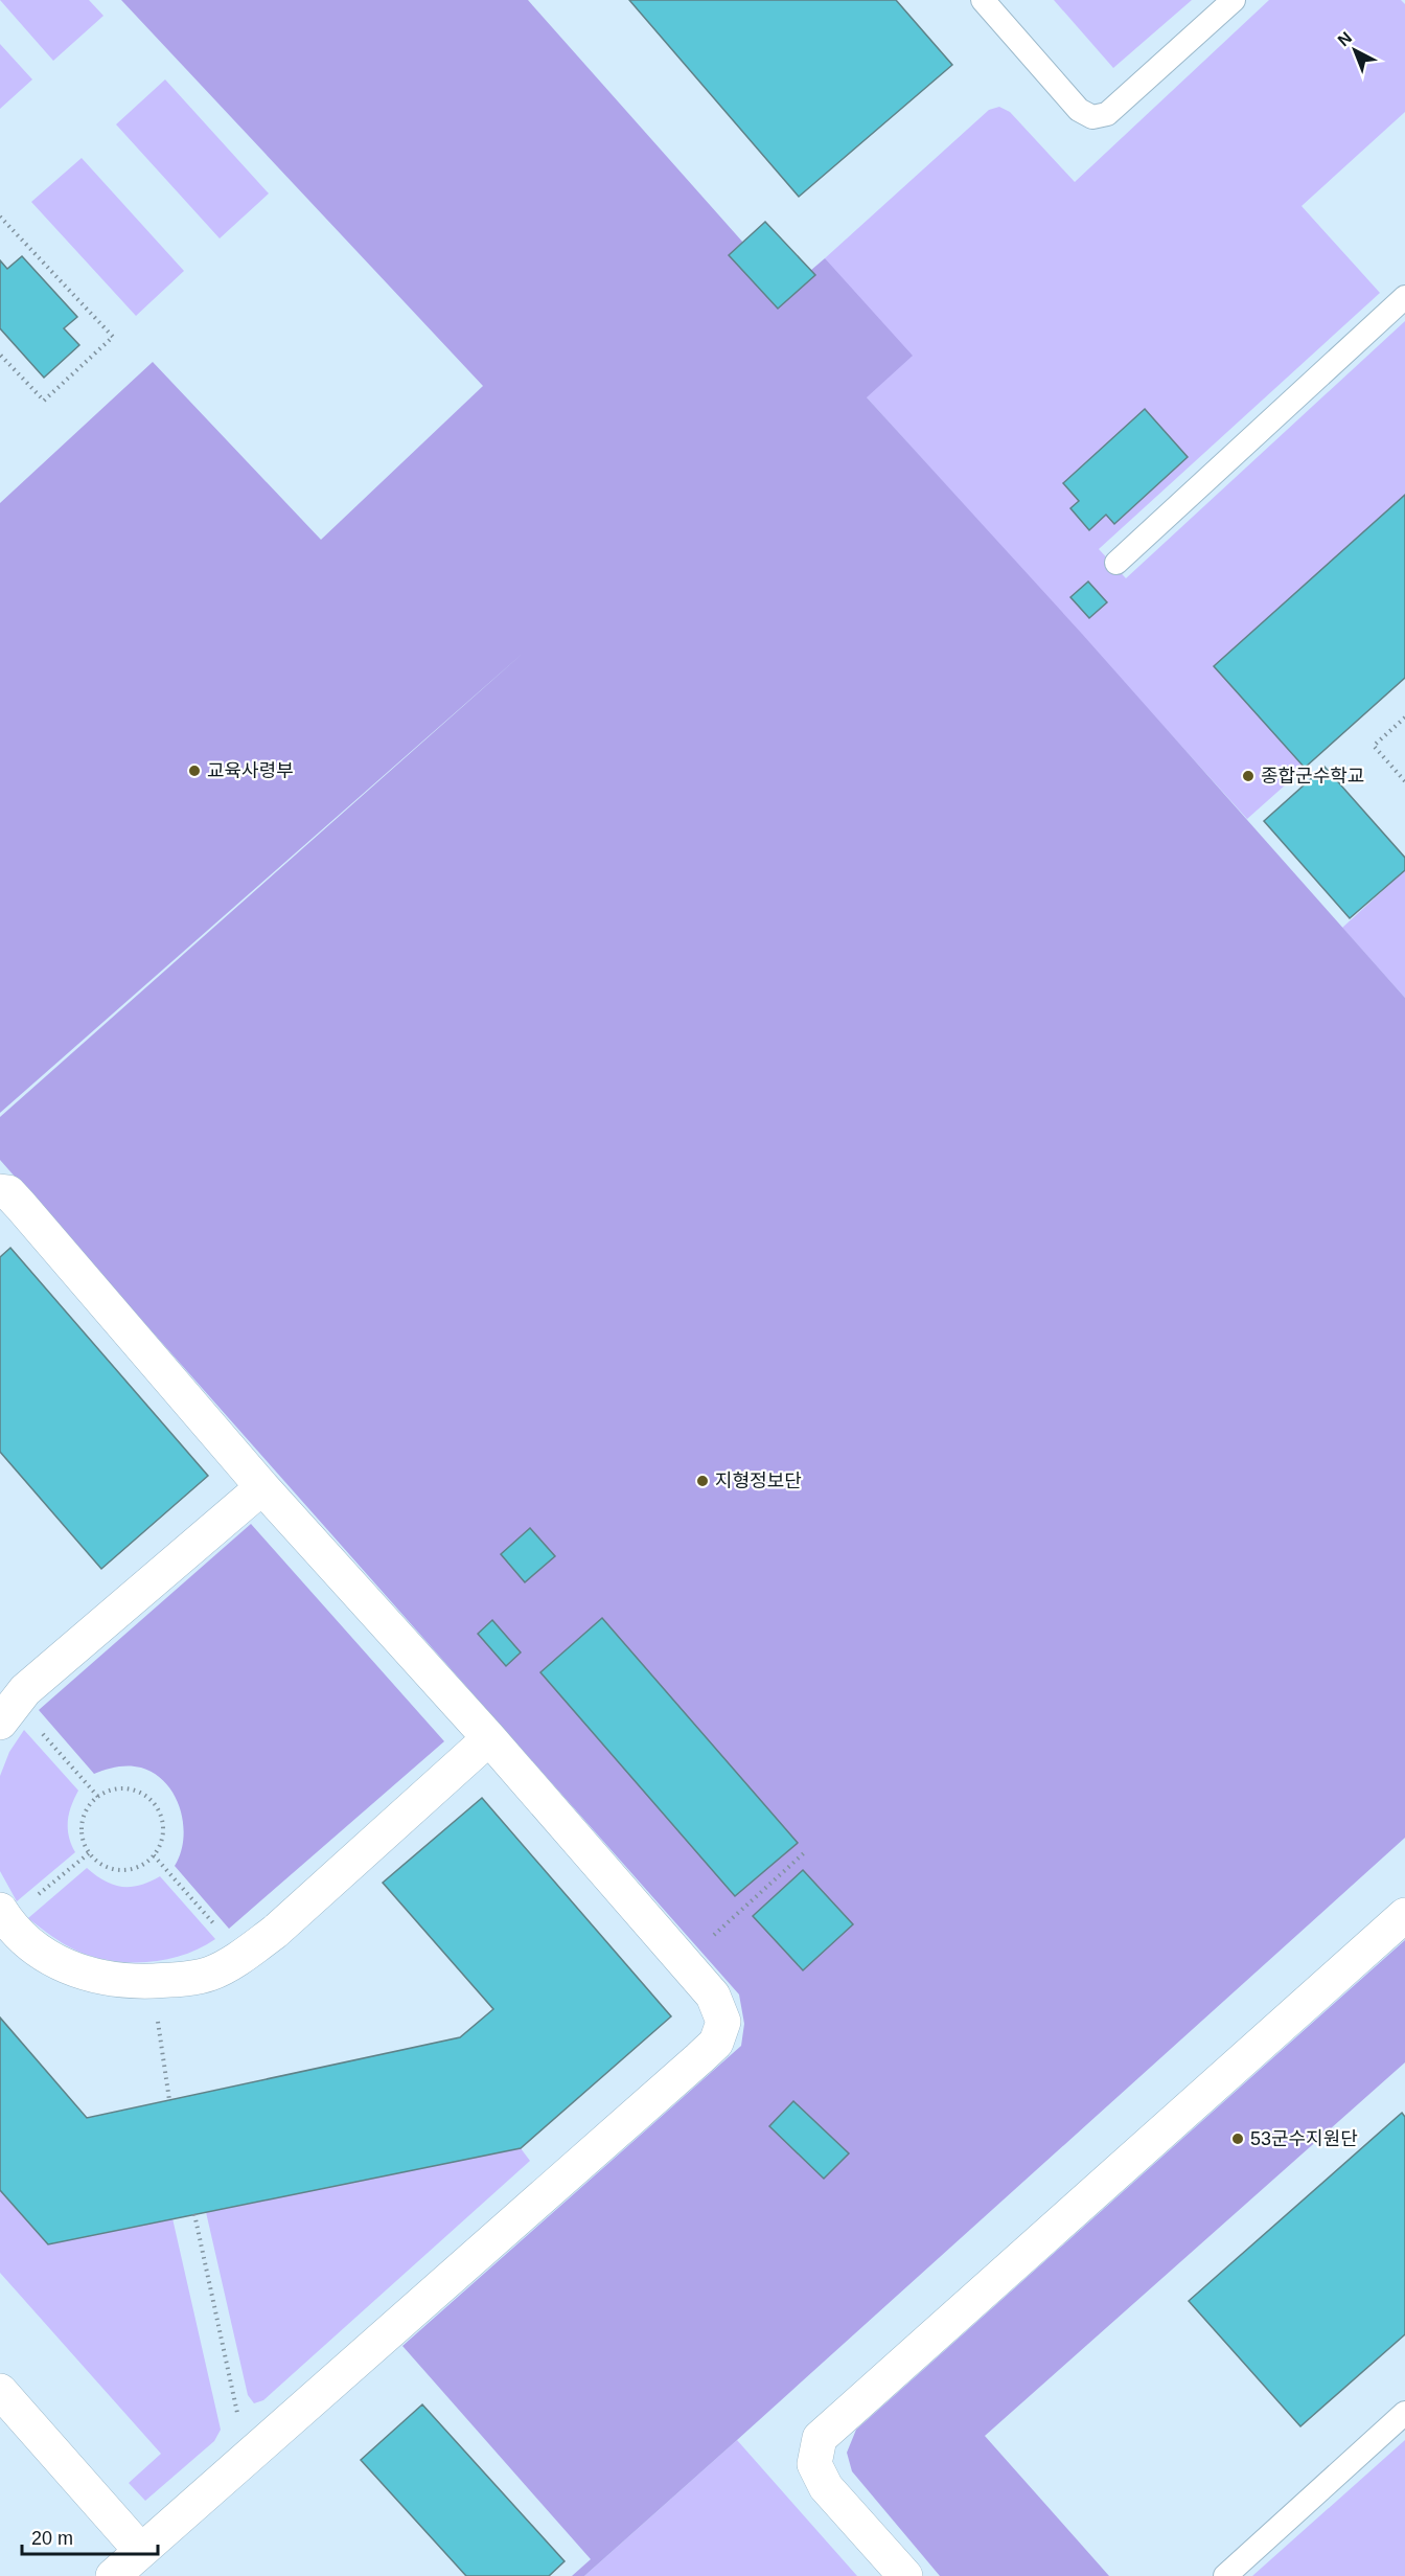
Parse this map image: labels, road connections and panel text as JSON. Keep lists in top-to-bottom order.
{
  "places": [
    "교육사령부",
    "종합군수학교",
    "지형정보단",
    "53군수지원단"
  ],
  "scale_bar": "20 m",
  "north": "top left"
}
